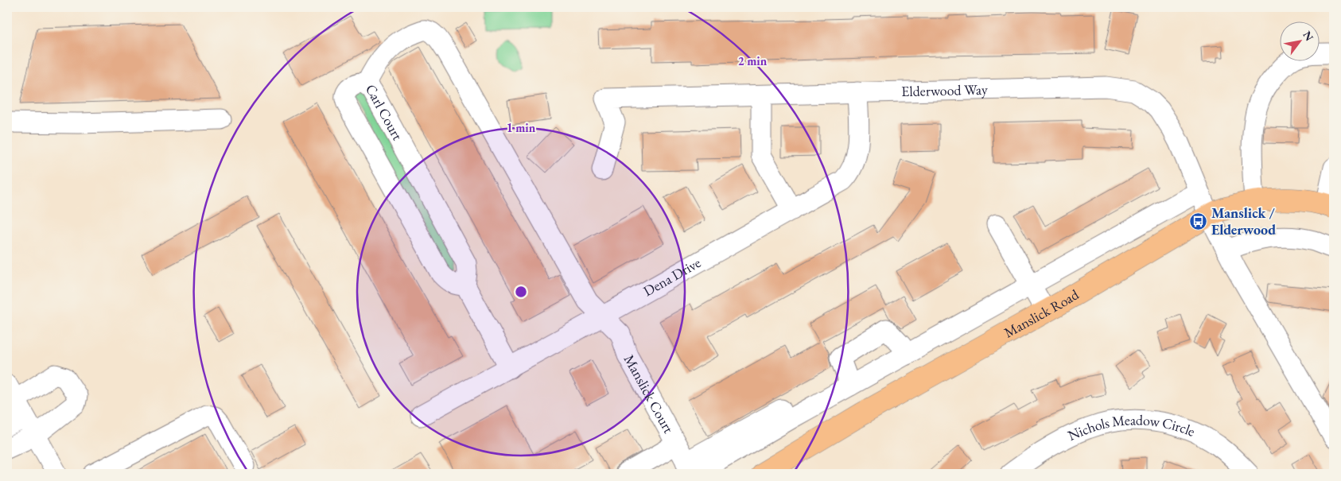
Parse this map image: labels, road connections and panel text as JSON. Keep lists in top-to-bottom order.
{
  "streets": {
    "main road": ["Manslick Road"],
    "street": [
      "Elderwood Way",
      "Carl Court",
      "Dena Drive",
      "Manslick Court",
      "Nichols Meadow Circle"
    ]
  },
  "crossings": [
    ["Elderwood Way", "Dena Drive"],
    ["Elderwood Way", "Manslick Road"],
    ["Carl Court", "Manslick Court"],
    ["Dena Drive", "Manslick Court"]
  ],
  "places": {
    "bus stop": ["Manslick / Elderwood"]
  },
  "north": "top right",
  "rings": ["2 min", "1 min"]
}
